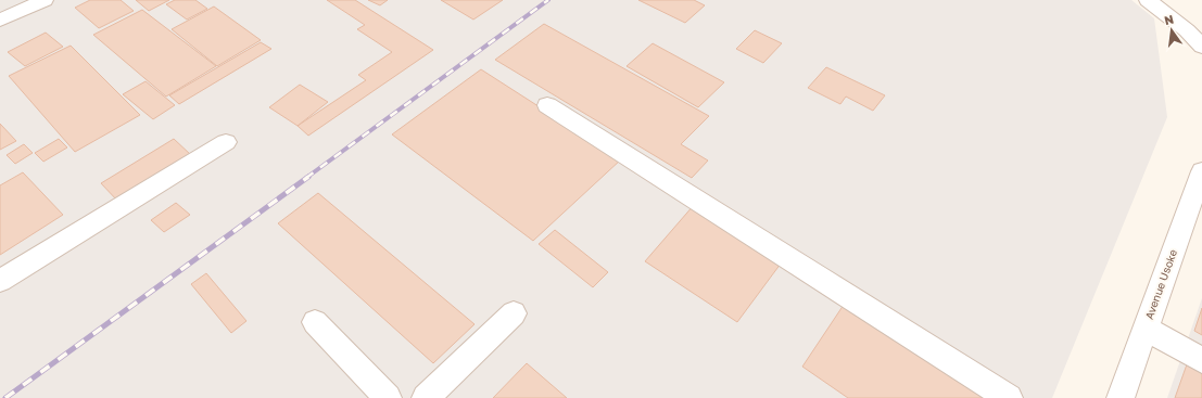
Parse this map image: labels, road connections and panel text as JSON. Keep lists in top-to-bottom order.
{
  "streets": {
    "street": ["Avenue Usoke"]
  },
  "north": "top"
}
